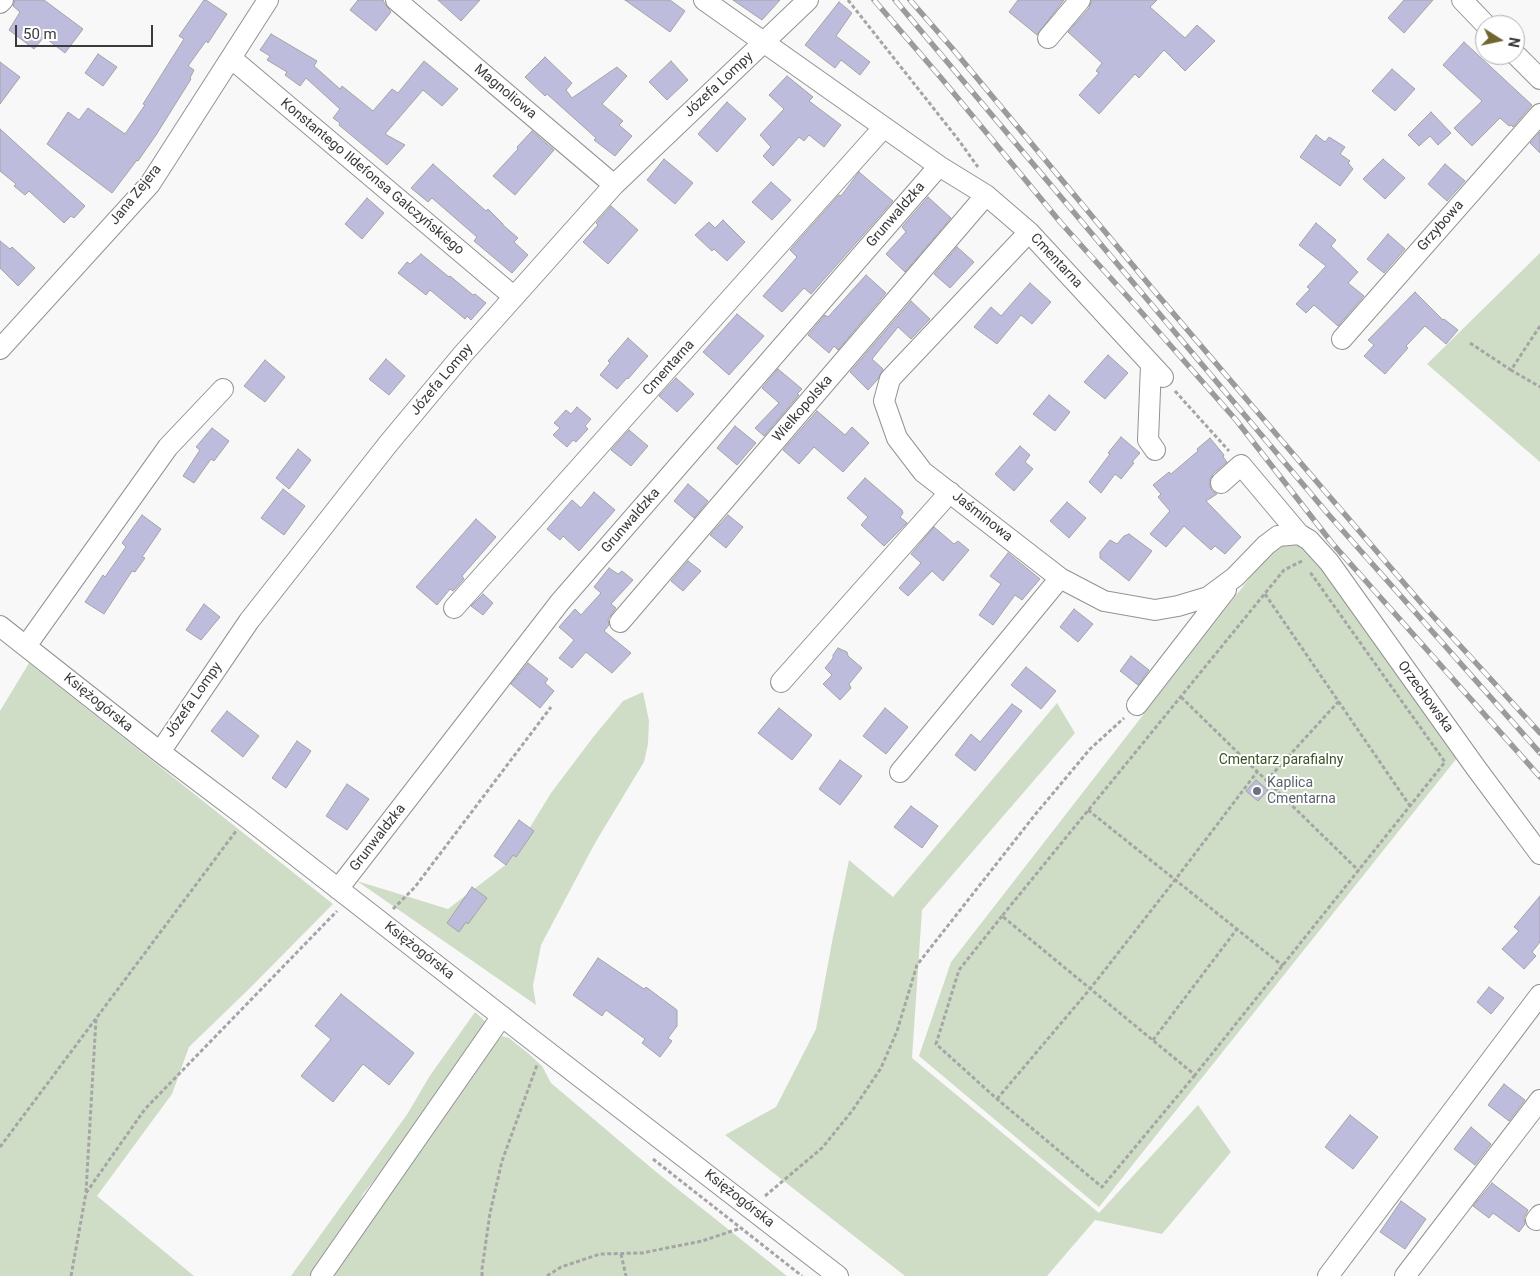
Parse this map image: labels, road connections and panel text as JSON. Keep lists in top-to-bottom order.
{
  "streets": {
    "street": [
      "Józefa Lompy",
      "Magnoliowa",
      "Konstantego Ildefonsa Gałczyńskiego",
      "Jana Zejera",
      "Grunwaldzka",
      "Grzybowa",
      "Cmentarna",
      "Wielkopolska",
      "Jaśminowa",
      "Orzechowska",
      "Księżogórska"
    ]
  },
  "crossings": [
    ["Józefa Lompy", "Magnoliowa"],
    ["Józefa Lompy", "Konstantego Ildefonsa Gałczyńskiego"],
    ["Józefa Lompy", "Cmentarna"],
    ["Józefa Lompy", "Księżogórska"],
    ["Konstantego Ildefonsa Gałczyńskiego", "Jana Zejera"],
    ["Grunwaldzka", "Cmentarna"],
    ["Grunwaldzka", "Księżogórska"],
    ["Cmentarna", "Wielkopolska"],
    ["Cmentarna", "Jaśminowa"],
    ["Jaśminowa", "Orzechowska"]
  ],
  "parks": ["Cmentarz parafialny"],
  "places": ["Kaplica Cmentarna"],
  "scale_bar": "50 m",
  "north": "right"
}
